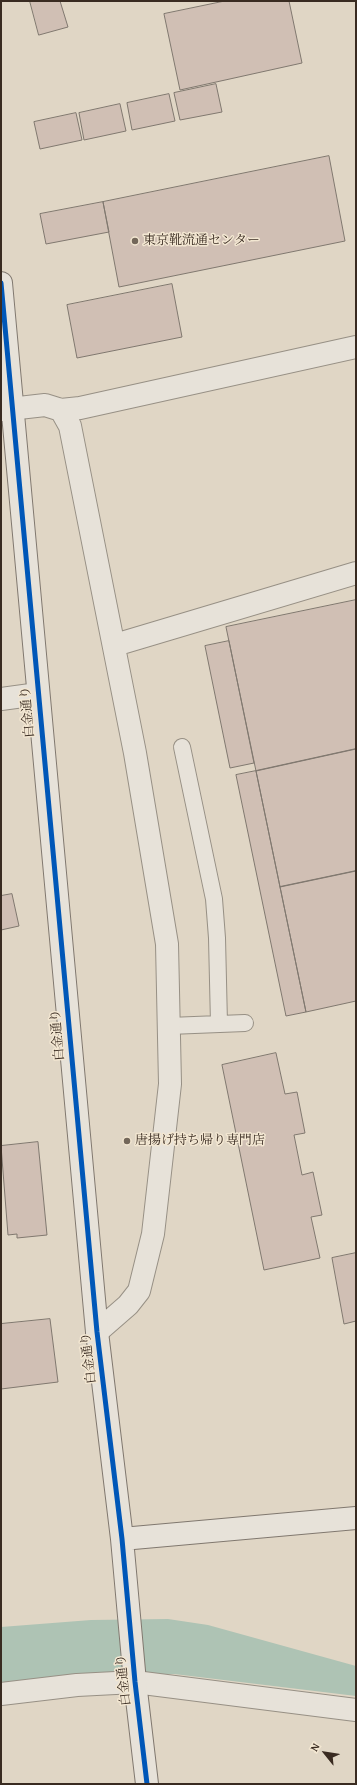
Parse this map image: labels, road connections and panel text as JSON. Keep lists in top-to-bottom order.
{
  "streets": {
    "street": ["白金通り"]
  },
  "places": ["東京靴流通センター", "唐揚げ持ち帰り専門店"],
  "north": "top left"
}
